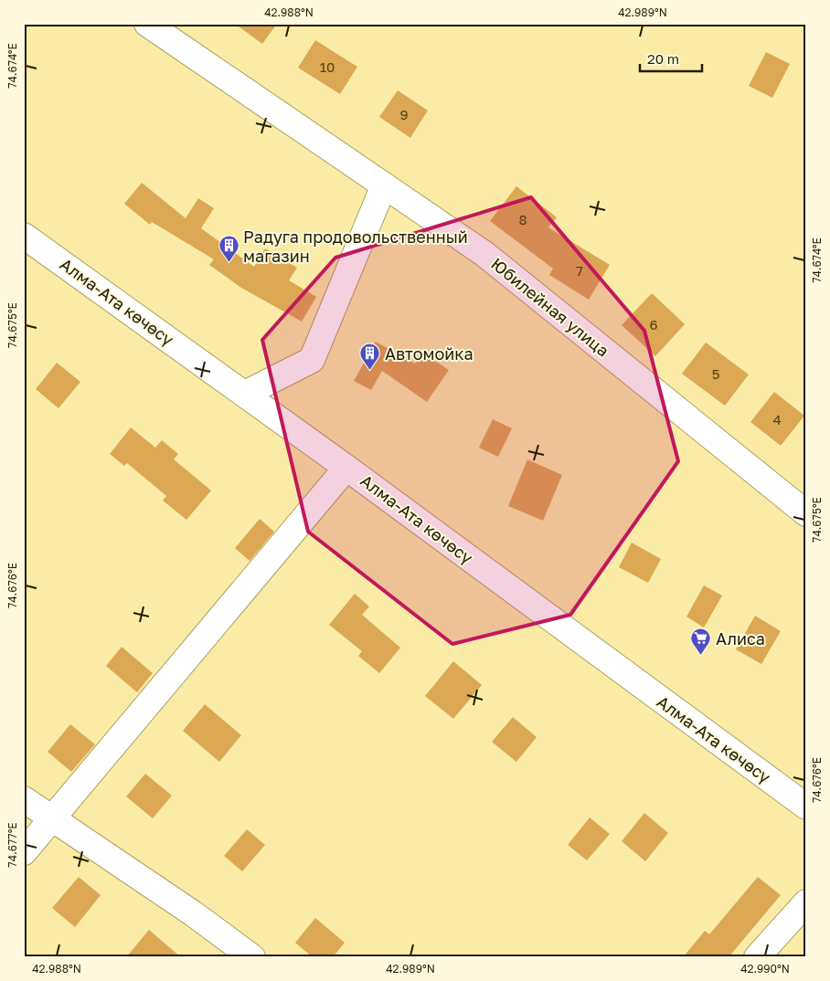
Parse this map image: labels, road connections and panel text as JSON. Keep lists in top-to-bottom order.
{
  "streets": {
    "main road": ["Алма-Ата көчөсү", "Юбилейная улица"]
  },
  "places": {
    "building": ["Радуга продовольственный магазин", "Автомойка"],
    "supermarket": ["Алиса"]
  },
  "house_numbers": [
    "10",
    "9",
    "8",
    "7",
    "6",
    "5",
    "4"
  ],
  "scale_bar": "20 m",
  "coordinates": [
    "42.988°N",
    "42.989°N",
    "74.674°E",
    "74.675°E",
    "74.676°E",
    "74.677°E",
    "42.990°N"
  ]
}
